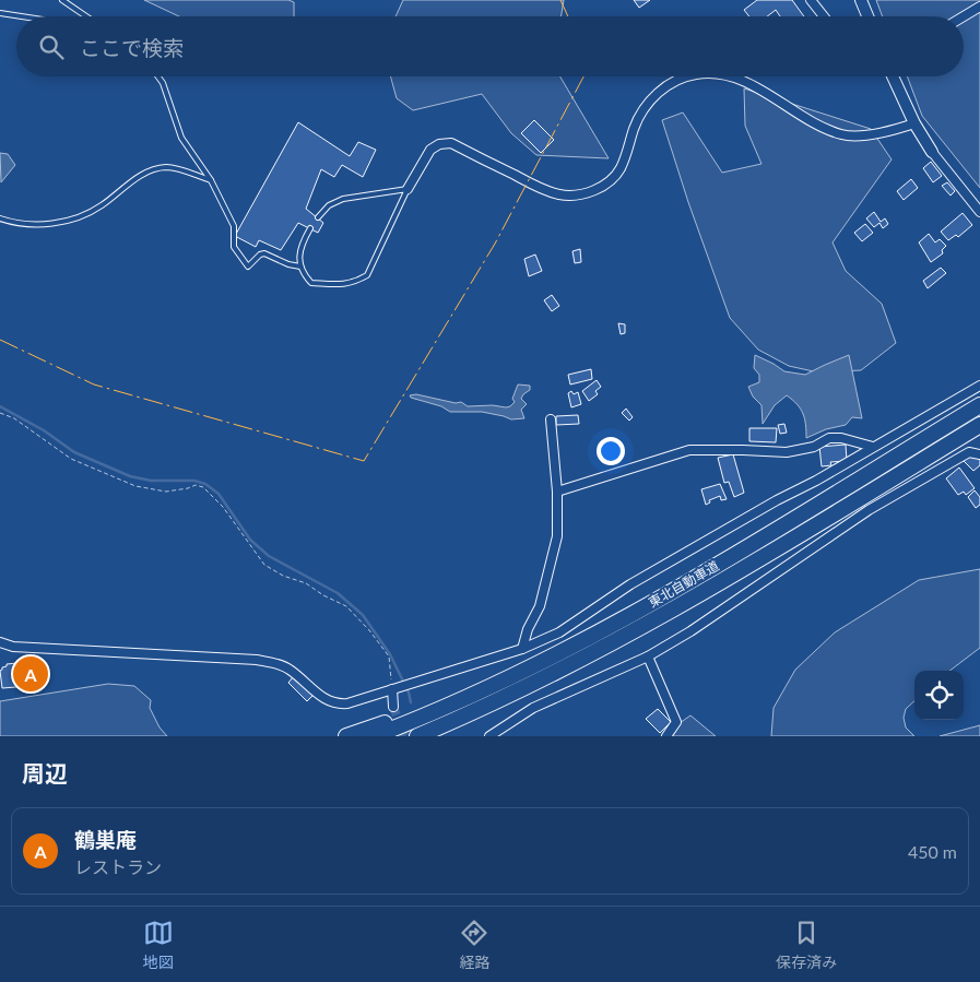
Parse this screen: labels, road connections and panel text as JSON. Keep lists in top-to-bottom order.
{
  "streets": {
    "highway": ["東北自動車道"]
  },
  "page": {
    "search": "ここで検索",
    "pins": "A",
    "heading": "周辺",
    "list": [
      {
        "mark": "A",
        "name": "鶴巣庵",
        "note": "レストラン",
        "value": "450 m"
      }
    ],
    "nav": ["地図", "経路", "保存済み"]
  }
}
